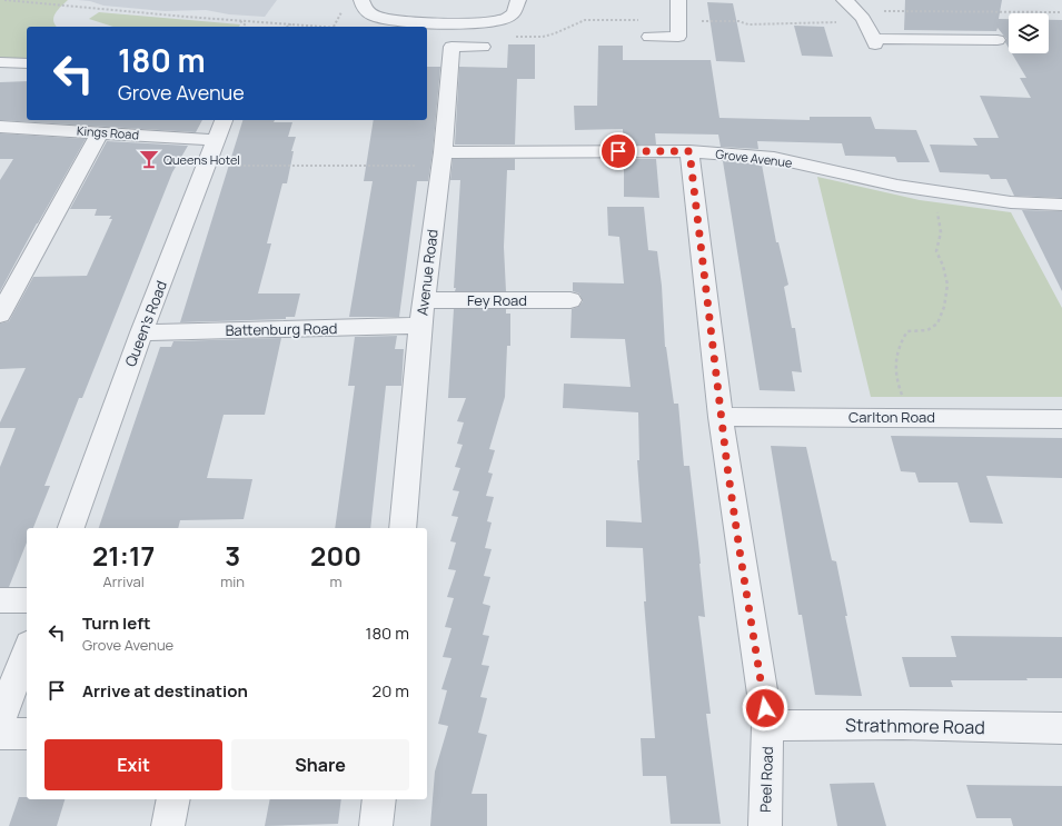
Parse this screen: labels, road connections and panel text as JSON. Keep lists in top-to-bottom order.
{
  "streets": {
    "street": [
      "Kings Road",
      "Grove Avenue",
      "Avenue Road",
      "Fey Road",
      "Queen's Road",
      "Battenburg Road",
      "Carlton Road",
      "Strathmore Road",
      "Peel Road"
    ]
  },
  "crossings": [
    ["Kings Road", "Queen's Road"],
    ["Grove Avenue", "Avenue Road"],
    ["Grove Avenue", "Peel Road"],
    ["Avenue Road", "Fey Road"],
    ["Avenue Road", "Battenburg Road"],
    ["Queen's Road", "Battenburg Road"],
    ["Carlton Road", "Peel Road"],
    ["Strathmore Road", "Peel Road"]
  ],
  "places": {
    "bar": ["Queens Hotel"]
  },
  "page": {
    "turn": ["180 m", "Grove Avenue"],
    "eta": [
      "21:17",
      "Arrival",
      "3",
      "min",
      "200",
      "m"
    ],
    "list": [
      {
        "name": "Turn left",
        "note": "Grove Avenue",
        "value": "180 m"
      },
      {
        "name": "Arrive at destination",
        "value": "20 m"
      }
    ],
    "buttons": ["Exit", "Share"]
  }
}
